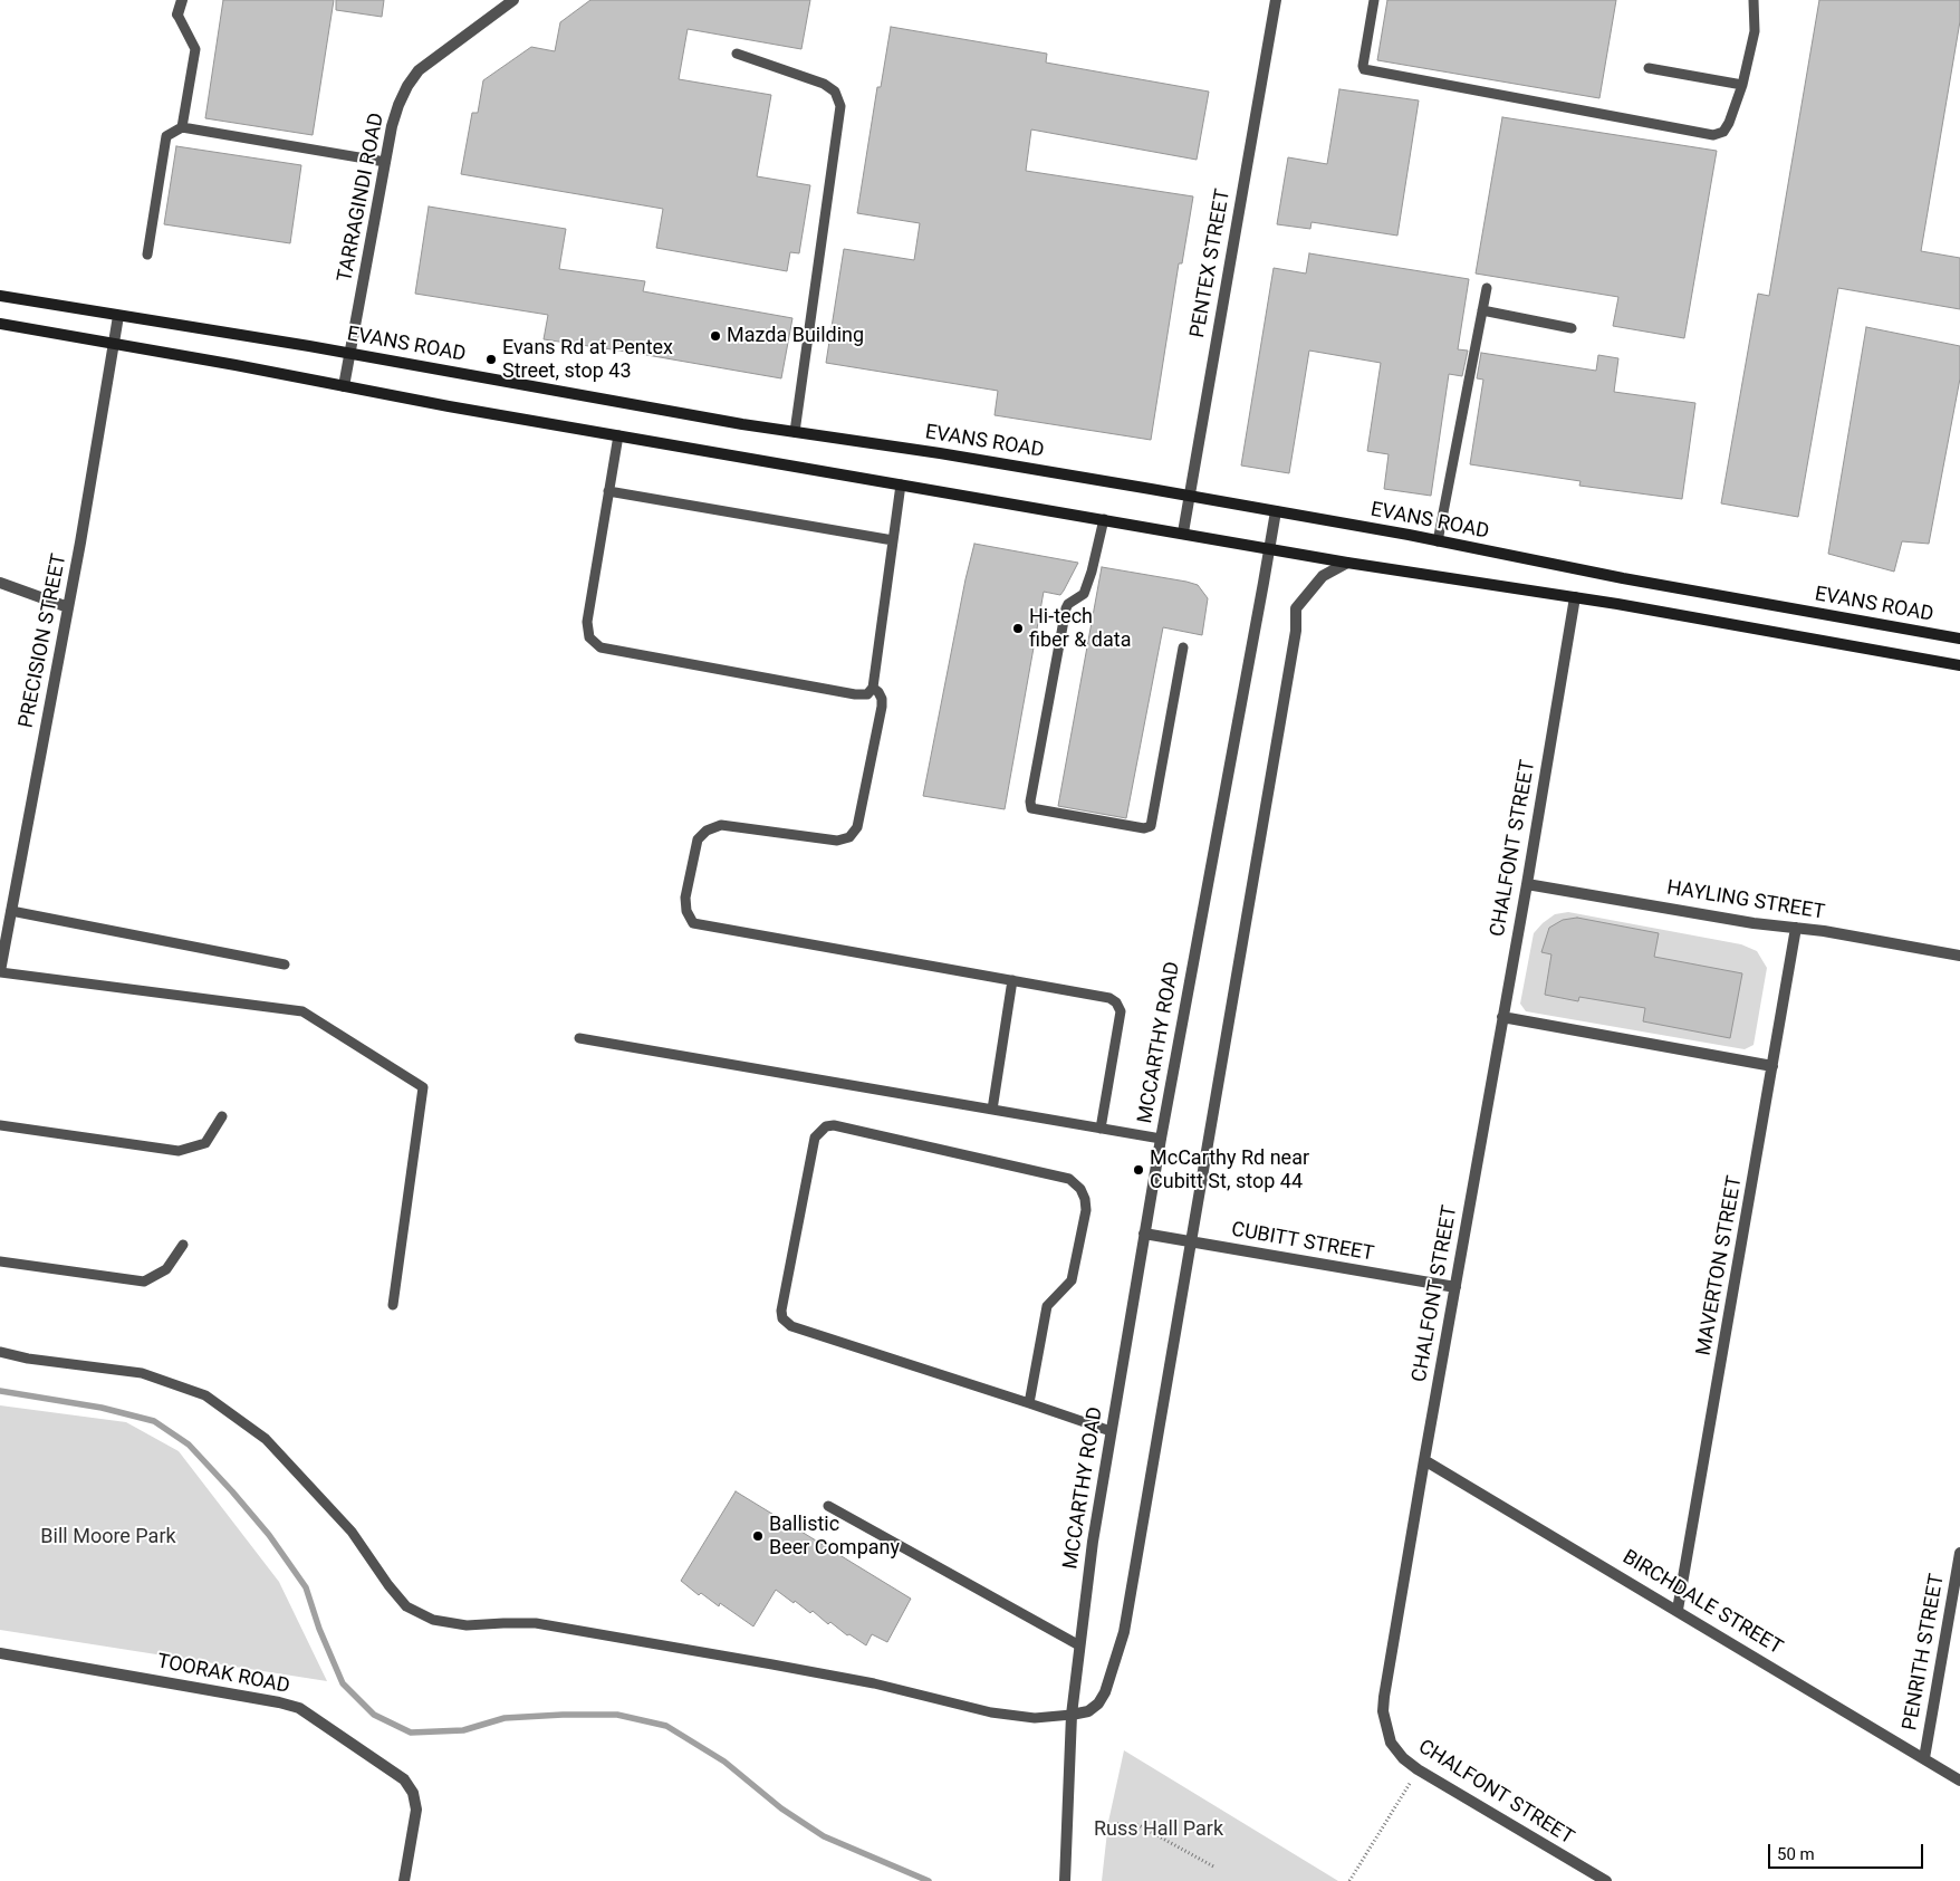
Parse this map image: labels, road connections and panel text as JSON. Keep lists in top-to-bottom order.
{
  "streets": {
    "main road": ["EVANS ROAD"],
    "street": [
      "TARRAGINDI ROAD",
      "PENTEX STREET",
      "PRECISION STREET",
      "CHALFONT STREET",
      "HAYLING STREET",
      "MCCARTHY ROAD",
      "CUBITT STREET",
      "MAVERTON STREET",
      "BIRCHDALE STREET",
      "PENRITH STREET",
      "TOORAK ROAD"
    ]
  },
  "crossings": [
    ["TARRAGINDI ROAD", "EVANS ROAD"],
    ["PENTEX STREET", "EVANS ROAD"],
    ["EVANS ROAD", "PRECISION STREET"],
    ["EVANS ROAD", "MCCARTHY ROAD"],
    ["CHALFONT STREET", "HAYLING STREET"],
    ["CHALFONT STREET", "CUBITT STREET"],
    ["CHALFONT STREET", "BIRCHDALE STREET"],
    ["HAYLING STREET", "MAVERTON STREET"],
    ["MCCARTHY ROAD", "CUBITT STREET"],
    ["MAVERTON STREET", "BIRCHDALE STREET"],
    ["BIRCHDALE STREET", "PENRITH STREET"]
  ],
  "parks": ["Bill Moore Park", "Russ Hall Park"],
  "places": [
    "Mazda Building",
    "Evans Rd at Pentex Street, stop 43",
    "Hi-tech fiber & data",
    "McCarthy Rd near Cubitt St, stop 44",
    "Ballistic Beer Company"
  ],
  "scale_bar": "50 m"
}
